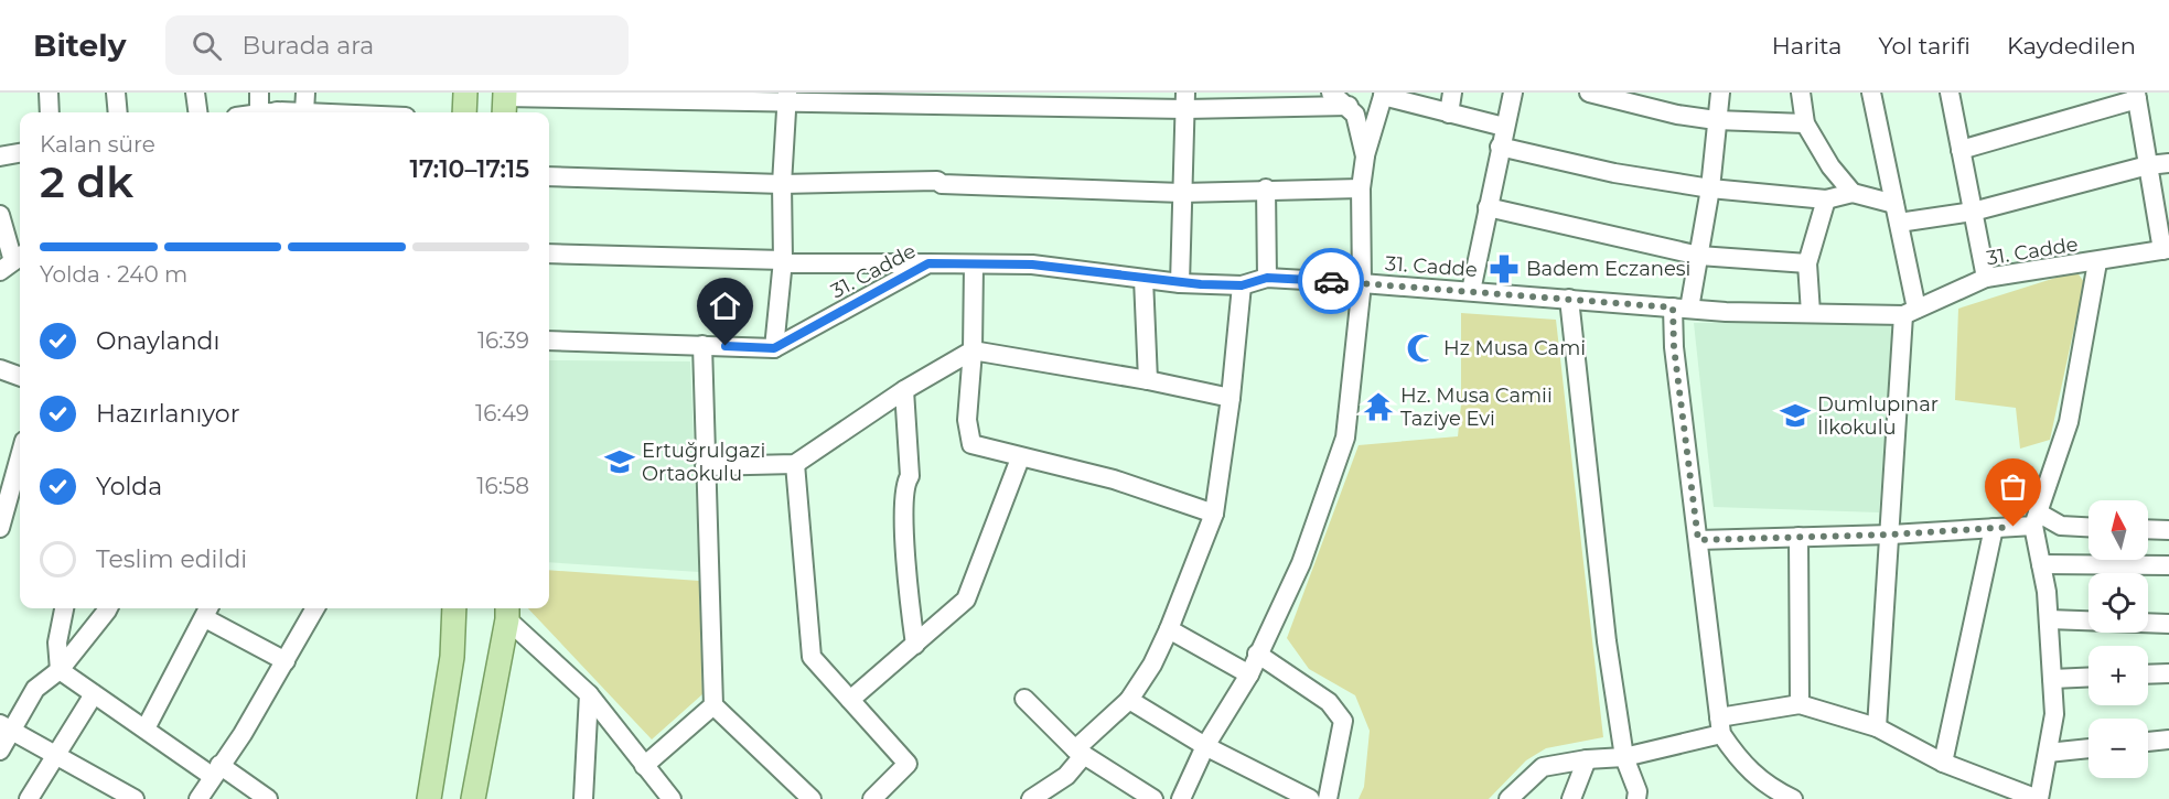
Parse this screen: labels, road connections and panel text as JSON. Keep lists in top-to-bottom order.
{
  "streets": {
    "street": ["31. Cadde"]
  },
  "places": {
    "pharmacy": ["Badem Eczanesi"],
    "mosque": ["Hz Musa Cami"],
    "temple": ["Hz. Musa Camii Taziye Evi"],
    "school or university": ["Dumlupınar İlkokulu", "Ertuğrulgazi Ortaokulu"]
  },
  "north": "top",
  "page": {
    "header": "Bitely",
    "search": "Burada ara",
    "nav": ["Harita", "Yol tarifi", "Kaydedilen"],
    "heading": ["2 dk", "Kalan süre", "17:10–17:15"],
    "bar": "Yolda · 240 m",
    "list": [
      ["Onaylandı", "16:39"],
      ["Hazırlanıyor", "16:49"],
      ["Yolda", "16:58"],
      "Teslim edildi"
    ],
    "map_buttons": ["+", "−"]
  }
}
